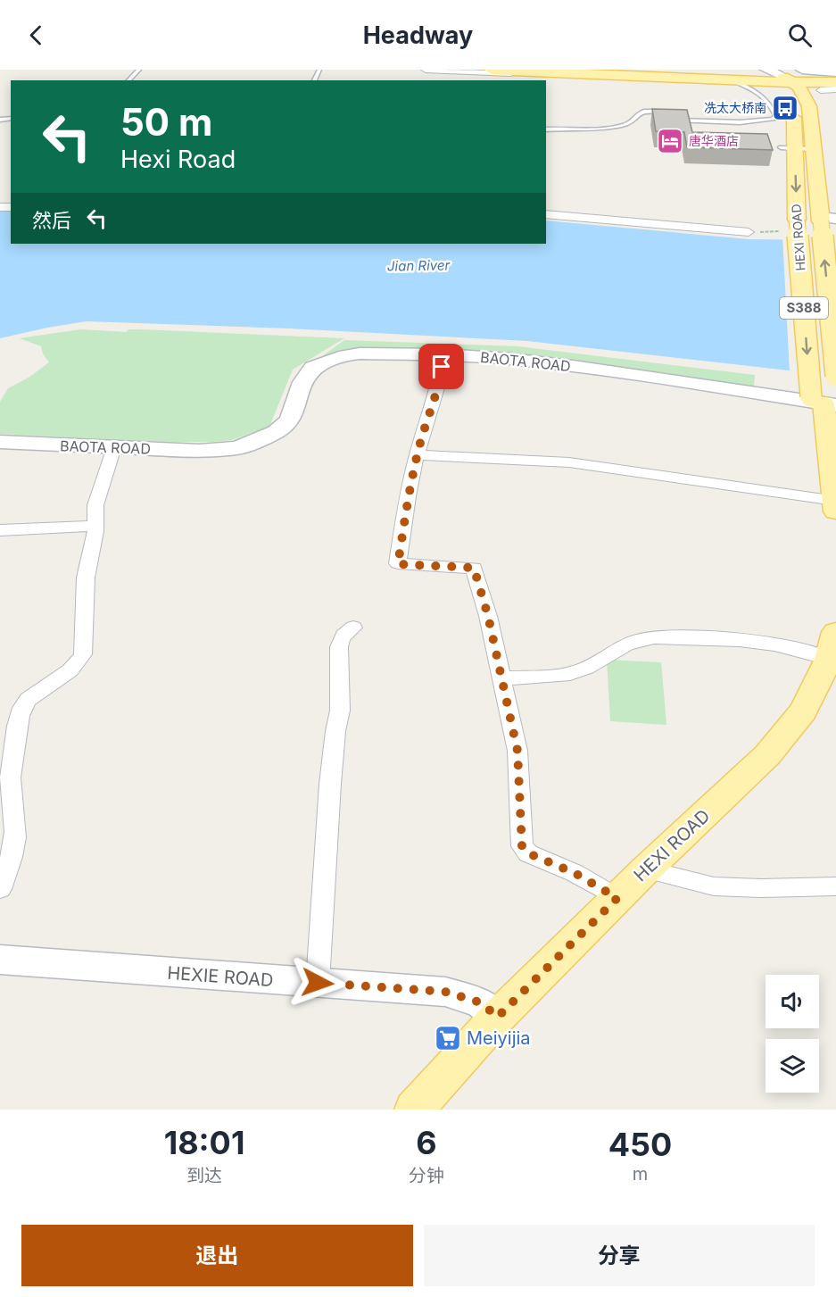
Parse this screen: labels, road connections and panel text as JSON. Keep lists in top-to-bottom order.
{
  "streets": {
    "main road": ["HEXI ROAD", "S388"],
    "street": ["BAOTA ROAD", "HEXIE ROAD"]
  },
  "crossings": [
    ["HEXI ROAD", "BAOTA ROAD"],
    ["HEXI ROAD", "HEXIE ROAD"]
  ],
  "water": ["Jian River"],
  "places": {
    "bus stop": ["冼太大桥南"],
    "hotel": ["唐华酒店"],
    "supermarket": ["Meiyijia"]
  },
  "page": {
    "header": "Headway",
    "turn": ["50 m", "Hexi Road"],
    "then": "然后",
    "eta": [
      "18:01",
      "到达",
      "6",
      "分钟",
      "450",
      "m"
    ],
    "buttons": ["退出", "分享"]
  }
}
